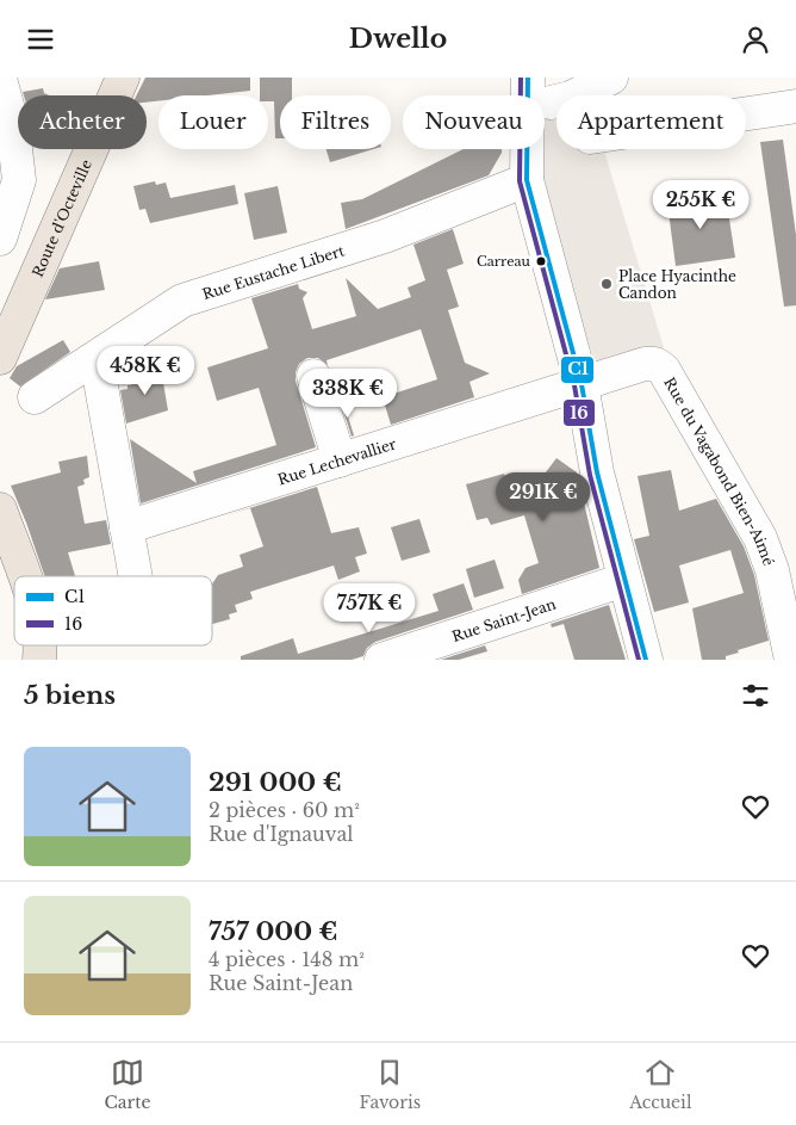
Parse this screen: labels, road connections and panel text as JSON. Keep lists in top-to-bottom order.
{
  "streets": {
    "main road": ["Route d'Octeville"],
    "street": [
      "Rue Eustache Libert",
      "Rue Lechevallier",
      "Rue du Vagabond Bien-Aimé",
      "Rue Saint-Jean"
    ]
  },
  "crossings": [
    ["Rue Lechevallier", "Rue du Vagabond Bien-Aimé"]
  ],
  "places": ["Carreau", "Place Hyacinthe Candon"],
  "lines": ["transit line C1", "transit line 16"],
  "legend": ["C1", "16"],
  "page": {
    "header": "Dwello",
    "chip": [
      "Acheter",
      "Louer",
      "Filtres",
      "Nouveau",
      "Appartement"
    ],
    "price": [
      "255K €",
      "458K €",
      "338K €",
      "291K €",
      "757K €"
    ],
    "heading": "5 biens",
    "list": [
      {
        "name": "291 000 €",
        "note": "2 pièces · 60 m² · Rue d'Ignauval"
      },
      {
        "name": "757 000 €",
        "note": "4 pièces · 148 m² · Rue Saint-Jean"
      }
    ],
    "tabs": ["Carte", "Favoris", "Accueil"]
  }
}
